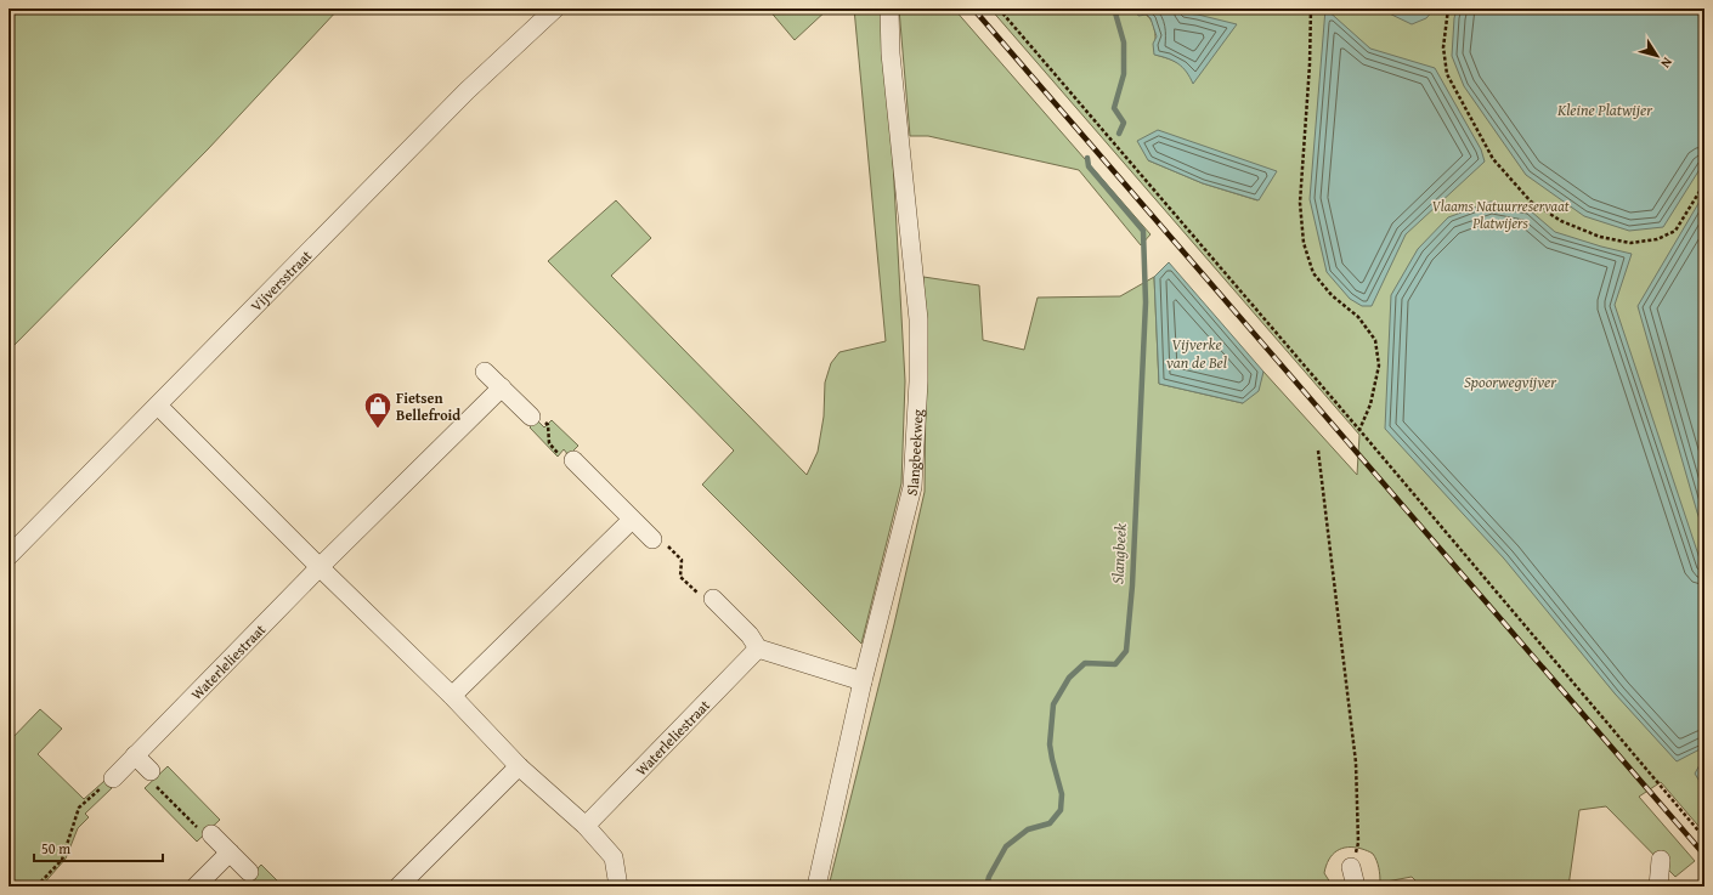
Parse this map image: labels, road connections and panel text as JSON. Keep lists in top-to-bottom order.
{
  "streets": {
    "street": ["Vijversstraat", "Slangbeekweg", "Waterleliestraat"]
  },
  "water": [
    "Kleine Platwijer",
    "Vijverke van de Bel",
    "Spoorwegvijver",
    "Slangbeek"
  ],
  "parks": ["Vlaams Natuurreservaat Platwijers"],
  "places": {
    "shop": ["Fietsen Bellefroid"]
  },
  "scale_bar": "50 m",
  "north": "bottom right"
}
